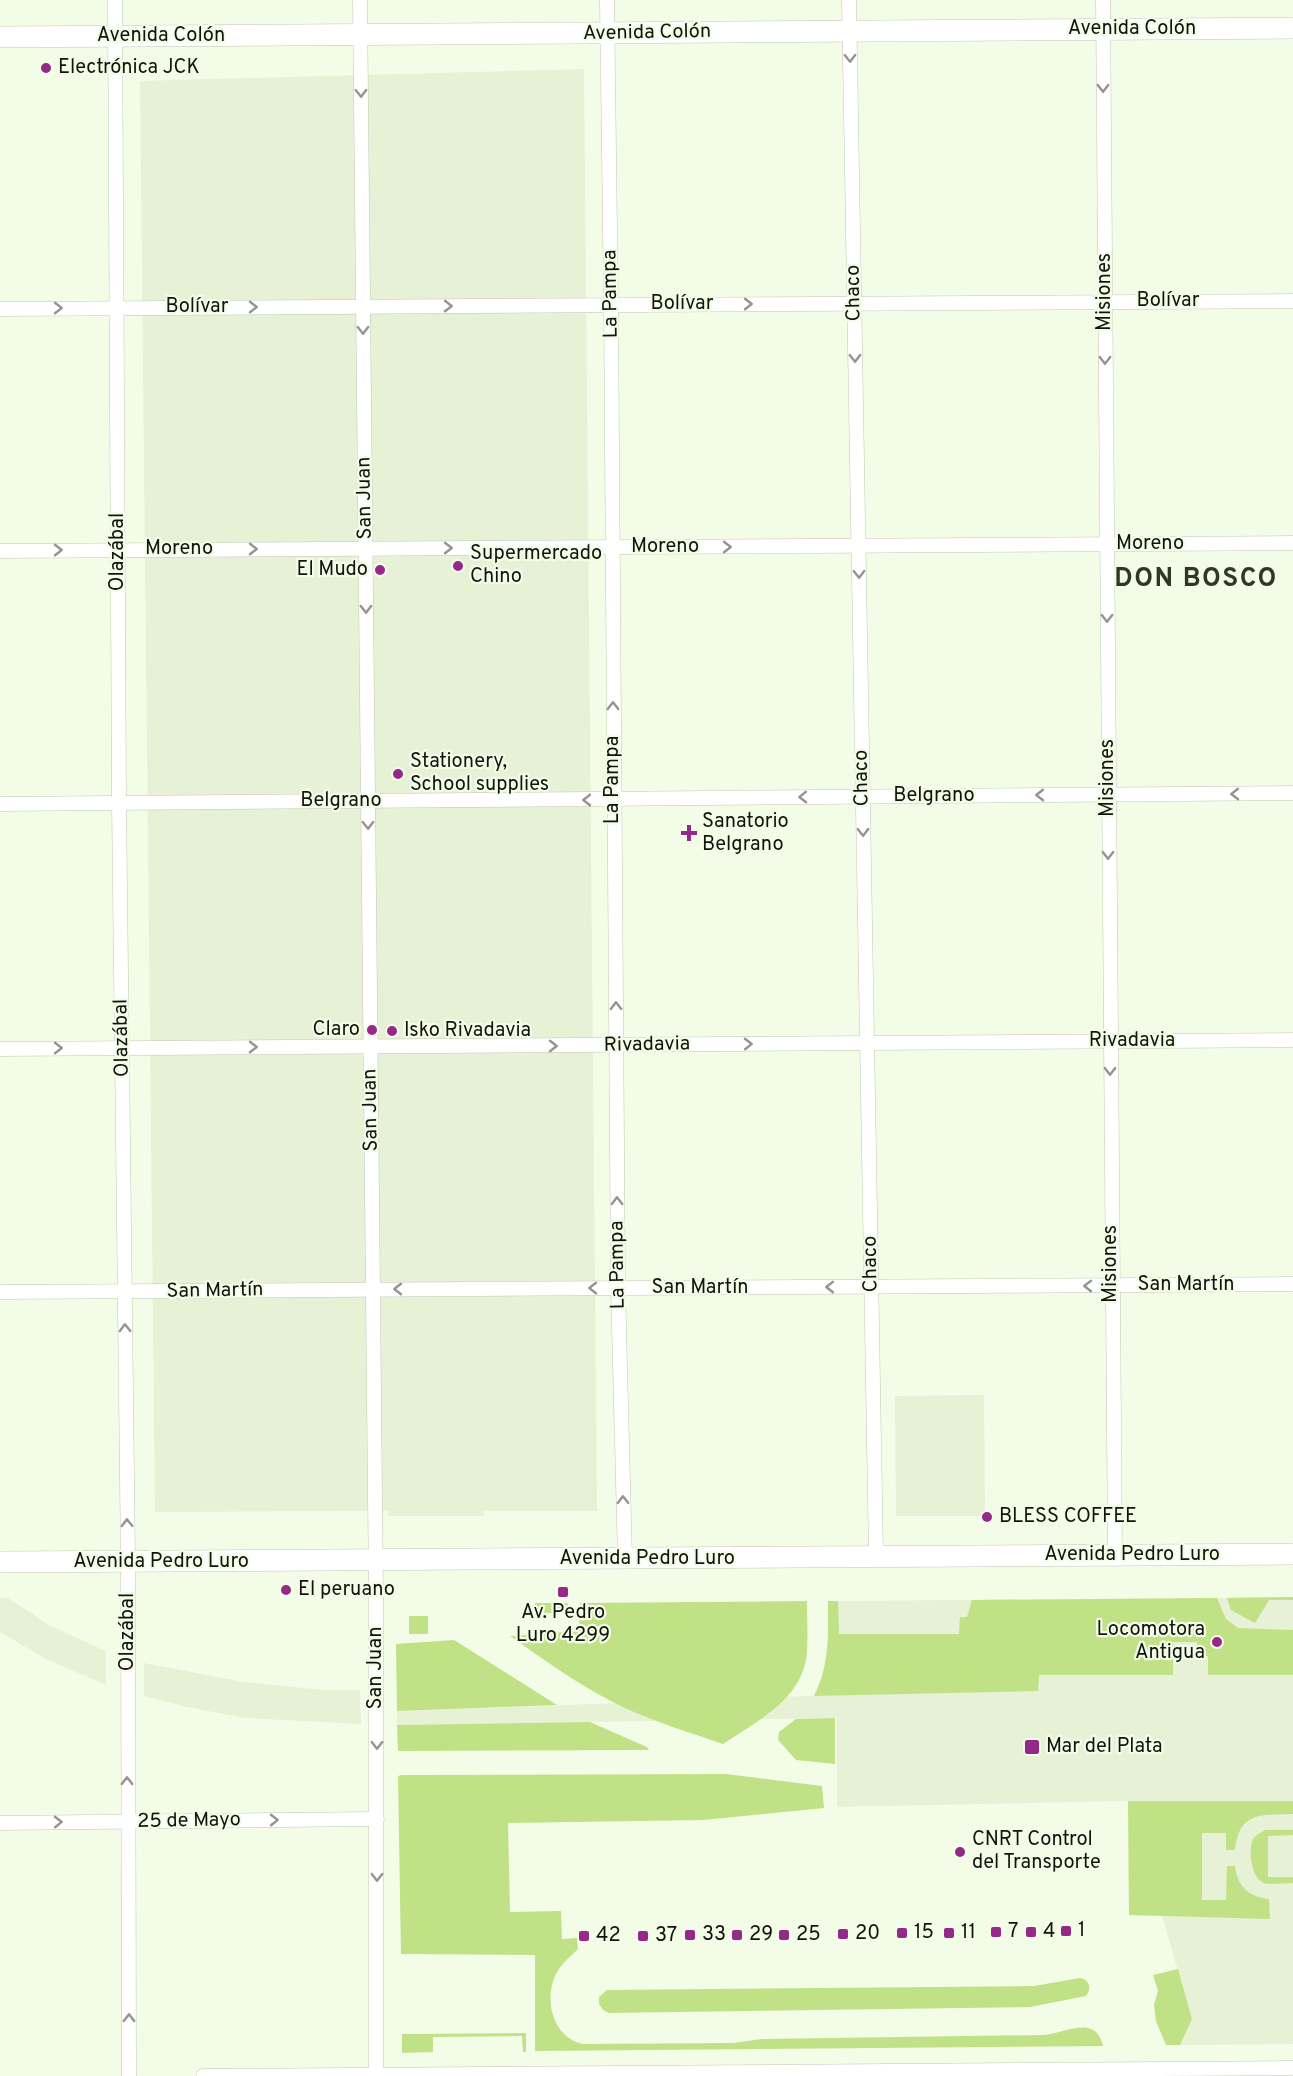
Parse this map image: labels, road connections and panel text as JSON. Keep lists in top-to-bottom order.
{
  "streets": {
    "main road": ["Avenida Colón", "Avenida Pedro Luro"],
    "street": [
      "Misiones",
      "Chaco",
      "La Pampa",
      "Bolívar",
      "San Juan",
      "Moreno",
      "Olazábal",
      "Belgrano",
      "Rivadavia",
      "San Martín",
      "25 de Mayo"
    ]
  },
  "crossings": [
    ["Avenida Colón", "Misiones"],
    ["Avenida Colón", "Chaco"],
    ["Avenida Colón", "La Pampa"],
    ["Avenida Colón", "San Juan"],
    ["Avenida Colón", "Olazábal"],
    ["Misiones", "Bolívar"],
    ["Misiones", "Moreno"],
    ["Misiones", "Belgrano"],
    ["Misiones", "Rivadavia"],
    ["Misiones", "San Martín"],
    ["Misiones", "Avenida Pedro Luro"],
    ["Chaco", "Bolívar"],
    ["Chaco", "Moreno"],
    ["Chaco", "Belgrano"],
    ["Chaco", "Rivadavia"],
    ["Chaco", "San Martín"],
    ["Chaco", "Avenida Pedro Luro"],
    ["La Pampa", "Bolívar"],
    ["La Pampa", "Moreno"],
    ["La Pampa", "Belgrano"],
    ["La Pampa", "Rivadavia"],
    ["La Pampa", "San Martín"],
    ["La Pampa", "Avenida Pedro Luro"],
    ["Bolívar", "San Juan"],
    ["Bolívar", "Olazábal"],
    ["San Juan", "Moreno"],
    ["San Juan", "Belgrano"],
    ["San Juan", "Rivadavia"],
    ["San Juan", "San Martín"],
    ["San Juan", "Avenida Pedro Luro"],
    ["San Juan", "25 de Mayo"],
    ["Moreno", "Olazábal"],
    ["Olazábal", "Belgrano"],
    ["Olazábal", "Rivadavia"],
    ["Olazábal", "San Martín"],
    ["Olazábal", "Avenida Pedro Luro"],
    ["Olazábal", "25 de Mayo"]
  ],
  "one_way": [
    "Misiones",
    "Chaco",
    "La Pampa",
    "Bolívar",
    "San Juan",
    "Moreno",
    "Olazábal",
    "Belgrano",
    "Rivadavia",
    "San Martín",
    "25 de Mayo"
  ],
  "districts": ["DON BOSCO"],
  "places": {
    "other": [
      "Electrónica JCK",
      "Supermercado Chino",
      "El Mudo",
      "Stationery, School supplies",
      "Claro",
      "Isko Rivadavia",
      "BLESS COFFEE",
      "El peruano",
      "Locomotora Antigua",
      "CNRT Control del Transporte"
    ],
    "health": ["Sanatorio Belgrano"],
    "transit": [
      "Av. Pedro Luro 4299",
      "Mar del Plata",
      "1",
      "7",
      "4",
      "15",
      "11",
      "20",
      "33",
      "29",
      "25",
      "42",
      "37"
    ]
  }
}
